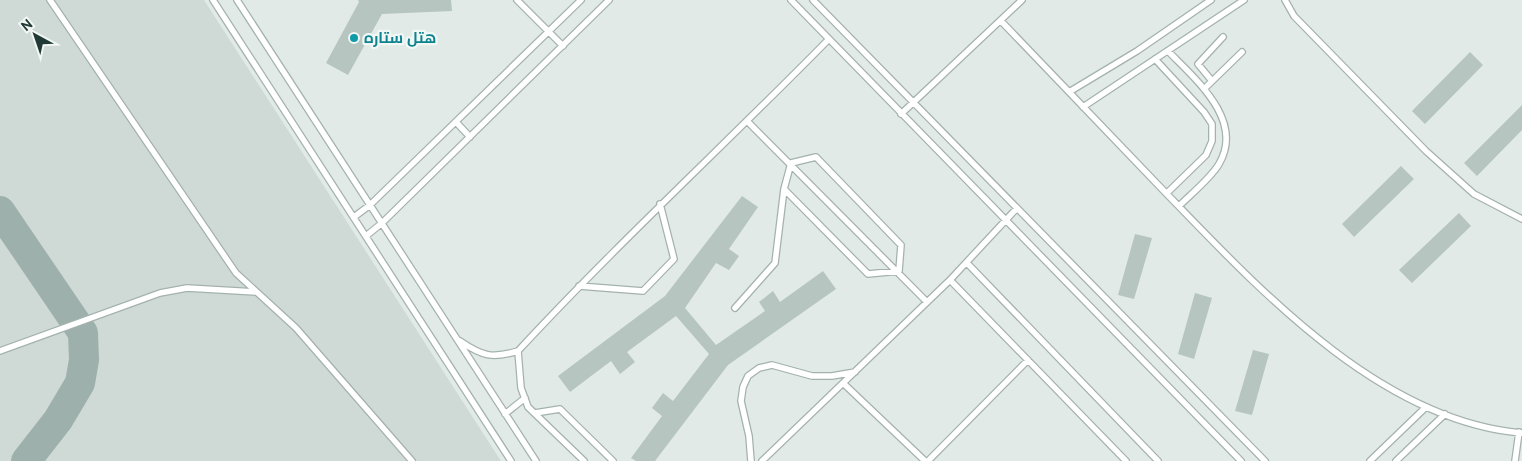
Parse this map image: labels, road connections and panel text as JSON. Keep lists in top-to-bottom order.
{
  "places": ["هتل ستاره"],
  "north": "top left"
}
